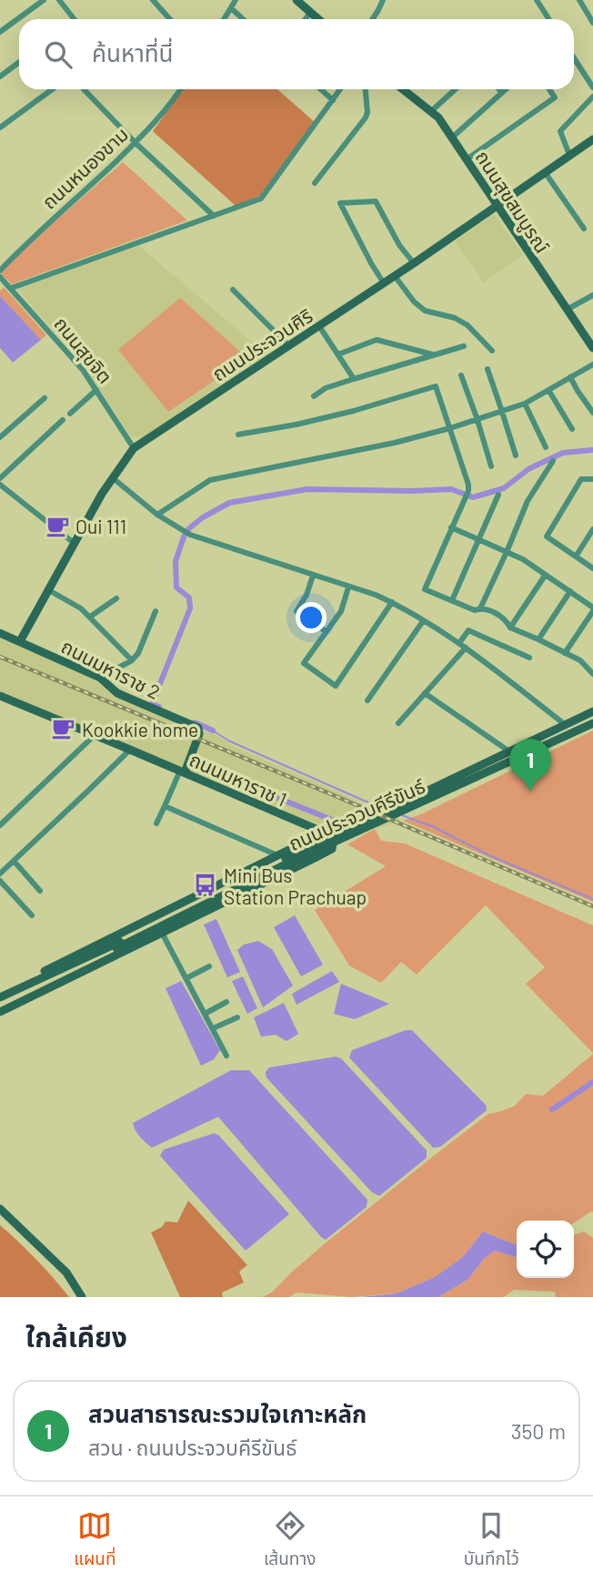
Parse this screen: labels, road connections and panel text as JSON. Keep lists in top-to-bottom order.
{
  "streets": {
    "main road": [
      "ถนนสุขสมบูรณ์",
      "ถนนประจวบศิริ",
      "ถนนมหาราช 2",
      "ถนนมหาราช 1",
      "ถนนประจวบคีรีขันธ์"
    ],
    "street": ["ถนนหนองขาม", "ถนนสุขจิต"]
  },
  "crossings": [
    ["ถนนสุขสมบูรณ์", "ถนนประจวบศิริ"],
    ["ถนนประจวบศิริ", "ถนนสุขจิต"],
    ["ถนนประจวบศิริ", "ถนนมหาราช 2"],
    ["ถนนมหาราช 2", "ถนนมหาราช 1"]
  ],
  "places": {
    "cafe": ["Oui 111", "Kookkie home"],
    "bus stop": ["Mini Bus Station Prachuap"]
  },
  "page": {
    "search": "ค้นหาที่นี่",
    "pins": "1",
    "heading": "ใกล้เคียง",
    "list": [
      {
        "mark": "1",
        "name": "สวนสาธารณะรวมใจเกาะหลัก",
        "note": "สวน · ถนนประจวบคีรีขันธ์",
        "value": "350 m"
      }
    ],
    "nav": ["แผนที่", "เส้นทาง", "บันทึกไว้"]
  }
}
